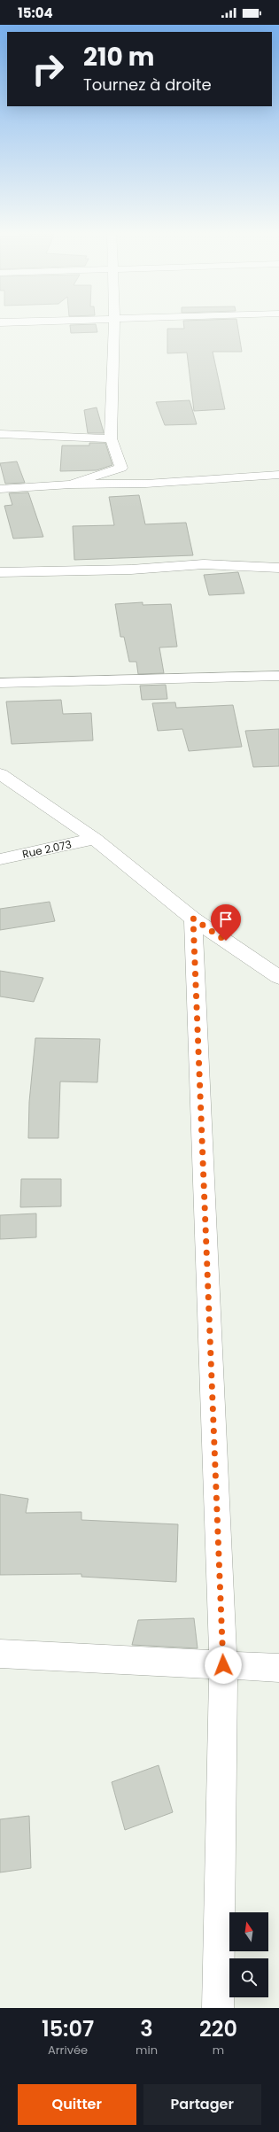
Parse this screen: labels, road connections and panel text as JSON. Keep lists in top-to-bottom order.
{
  "streets": {
    "street": ["Rue 2.073"]
  },
  "north": "top",
  "page": {
    "status": "15:04",
    "turn": ["210 m", "Tournez à droite"],
    "eta": [
      "15:07",
      "Arrivée",
      "3",
      "min",
      "220",
      "m"
    ],
    "buttons": ["Quitter", "Partager"]
  }
}
